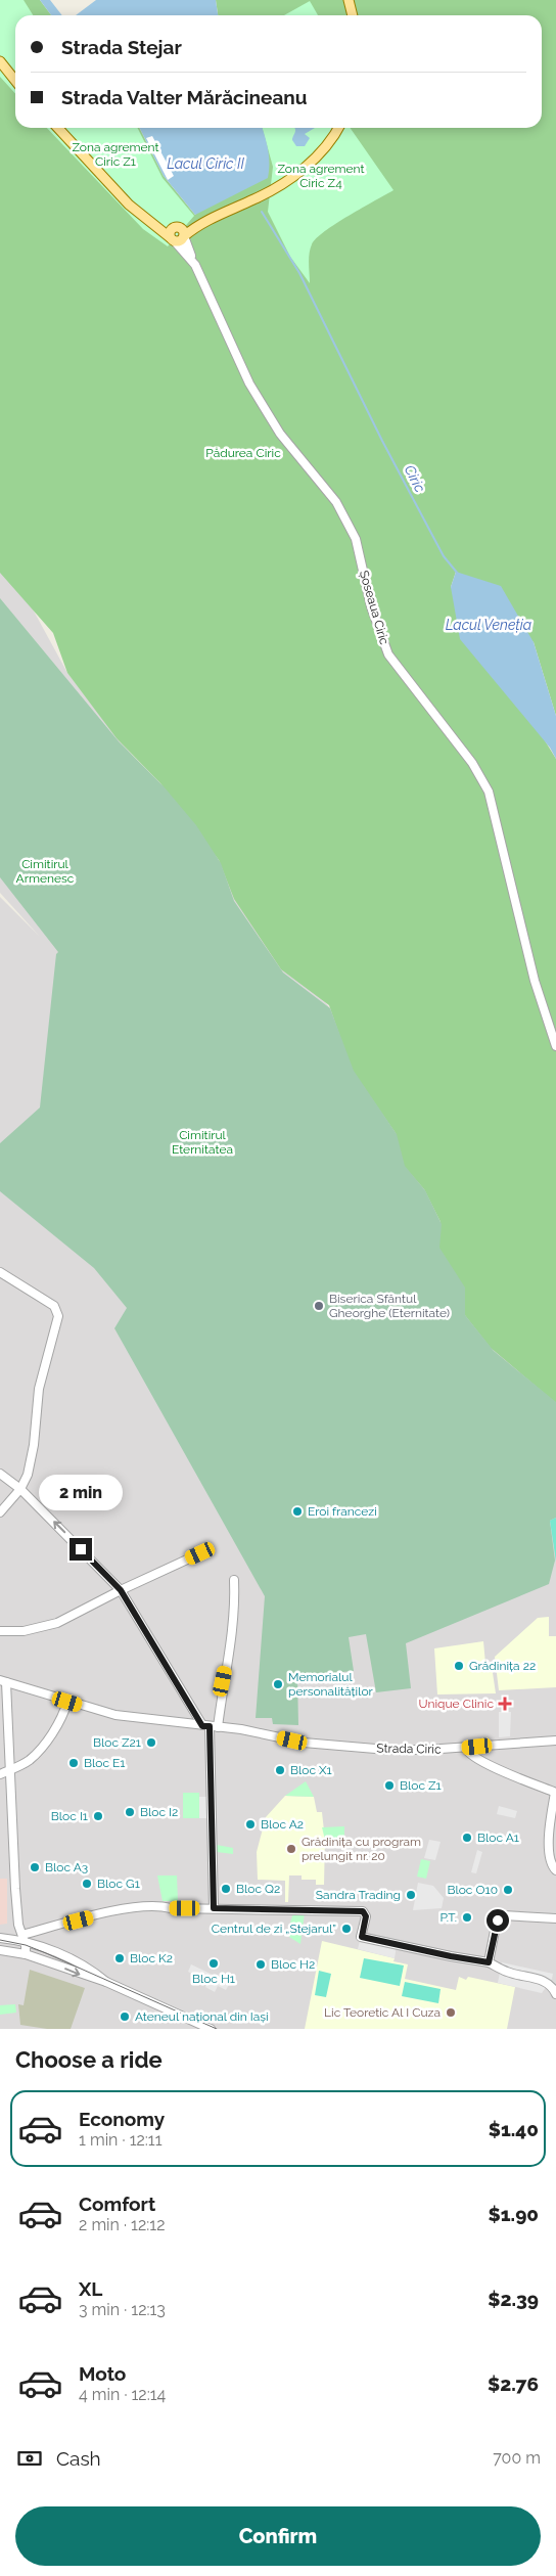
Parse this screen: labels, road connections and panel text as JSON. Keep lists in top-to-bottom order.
{
  "streets": {
    "main road": ["Șoseaua Ciric"],
    "street": ["Strada Ciric"]
  },
  "water": ["Lacul Ciric II", "Ciric", "Lacul Veneția"],
  "parks": [
    "Zona agrement Ciric Z1",
    "Zona agrement Ciric Z4",
    "Pădurea Ciric",
    "Cimitirul Armenesc",
    "Cimitirul Eternitatea"
  ],
  "places": {
    "other": [
      "Biserica Sfântul Gheorghe (Eternitate)",
      "Eroi francezi",
      "Grădinița 22",
      "Memorialul personalităților",
      "Bloc Z21",
      "Bloc E1",
      "Bloc X1",
      "Bloc Z1",
      "Bloc I2",
      "Bloc I1",
      "Bloc A2",
      "Bloc A1",
      "Grădinița cu program prelungit nr. 20",
      "Bloc A3",
      "Bloc G1",
      "Bloc Q2",
      "Bloc O10",
      "Sandra Trading",
      "P.T.",
      "Centrul de zi „Stejarul”",
      "Bloc K2",
      "Bloc H1",
      "Bloc H2",
      "Lic Teoretic Al I Cuza",
      "Ateneul național din Iași"
    ],
    "health": ["Unique Clinic"]
  },
  "page": {
    "banner": ["Strada Stejar", "Strada Valter Mărăcineanu"],
    "bubble": "2 min",
    "heading": "Choose a ride",
    "list": [
      {
        "name": "Economy",
        "note": "1 min · 12:11",
        "value": "$1.40"
      },
      {
        "name": "Comfort",
        "note": "2 min · 12:12",
        "value": "$1.90"
      },
      {
        "name": "XL",
        "note": "3 min · 12:13",
        "value": "$2.39"
      },
      {
        "name": "Moto",
        "note": "4 min · 12:14",
        "value": "$2.76"
      }
    ],
    "pay": ["Cash", "700 m"],
    "buttons": "Confirm"
  }
}
